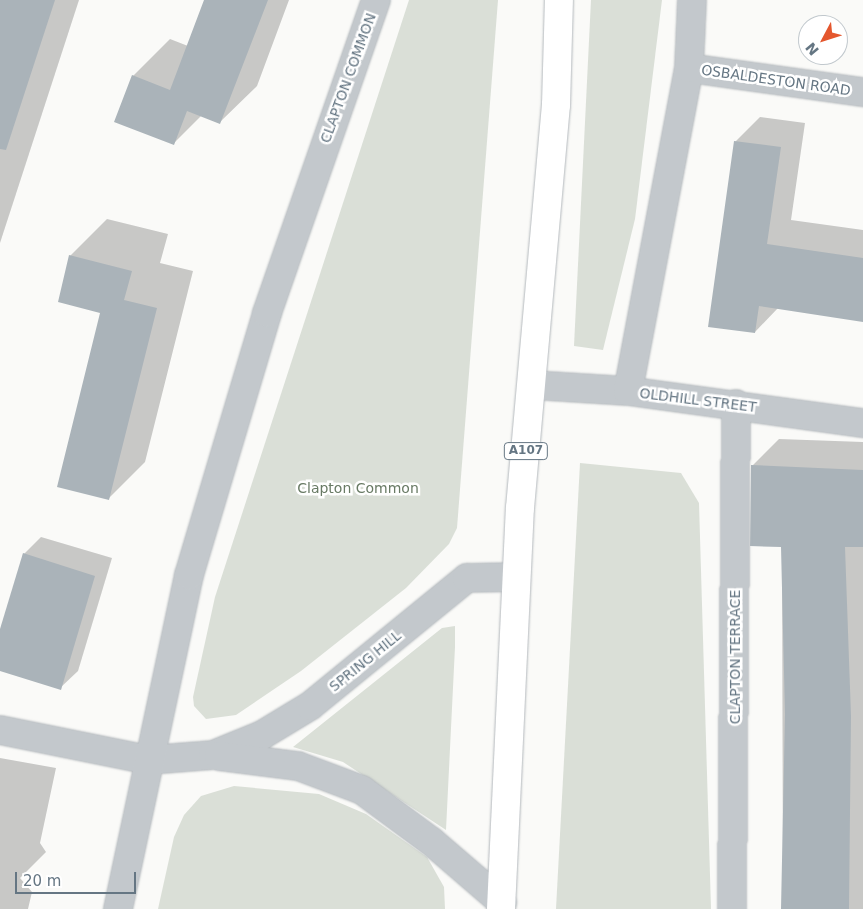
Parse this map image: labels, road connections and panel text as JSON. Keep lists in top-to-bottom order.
{
  "streets": {
    "highway": ["A107"],
    "street": [
      "CLAPTON COMMON",
      "OSBALDESTON ROAD",
      "OLDHILL STREET",
      "CLAPTON TERRACE",
      "SPRING HILL"
    ]
  },
  "crossings": [
    ["CLAPTON COMMON", "SPRING HILL"],
    ["OLDHILL STREET", "A107"],
    ["OLDHILL STREET", "CLAPTON TERRACE"],
    ["A107", "SPRING HILL"]
  ],
  "parks": ["Clapton Common"],
  "scale_bar": "20 m",
  "north": "bottom left"
}
